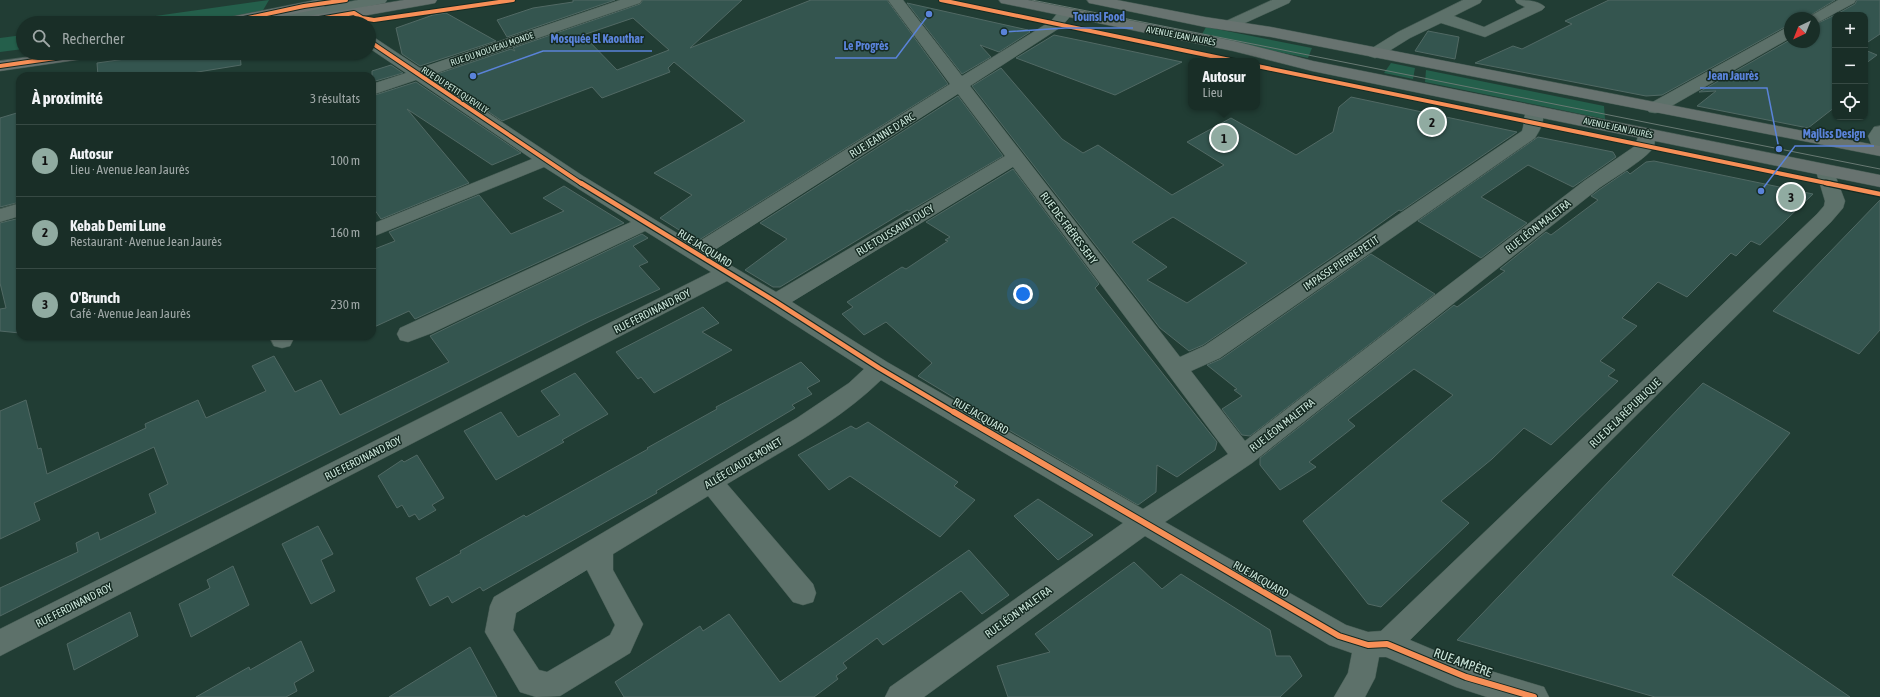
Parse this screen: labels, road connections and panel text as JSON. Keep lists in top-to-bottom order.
{
  "streets": {
    "main road": ["AVENUE JEAN JAURÈS"],
    "street": [
      "RUE DU NOUVEAU MONDE",
      "RUE DU PETIT QUEVILLY",
      "RUE JEANNE D'ARC",
      "RUE LÉON MALETRA",
      "RUE DES FRÈRES SEHY",
      "RUE TOUSSAINT DUCY",
      "RUE JACQUARD",
      "IMPASSE PIERRE PETIT",
      "RUE FERDINAND ROY",
      "RUE DE LA RÉPUBLIQUE",
      "ALLÉE CLAUDE MONET",
      "RUE AMPÈRE"
    ]
  },
  "crossings": [
    ["AVENUE JEAN JAURÈS", "RUE JEANNE D'ARC"],
    ["AVENUE JEAN JAURÈS", "RUE LÉON MALETRA"],
    ["AVENUE JEAN JAURÈS", "IMPASSE PIERRE PETIT"],
    ["AVENUE JEAN JAURÈS", "RUE DE LA RÉPUBLIQUE"],
    ["RUE DU NOUVEAU MONDE", "RUE DU PETIT QUEVILLY"],
    ["RUE DU PETIT QUEVILLY", "RUE JACQUARD"],
    ["RUE JEANNE D'ARC", "RUE DES FRÈRES SEHY"],
    ["RUE JEANNE D'ARC", "RUE JACQUARD"],
    ["RUE LÉON MALETRA", "RUE DES FRÈRES SEHY"],
    ["RUE LÉON MALETRA", "RUE JACQUARD"],
    ["RUE DES FRÈRES SEHY", "RUE TOUSSAINT DUCY"],
    ["RUE DES FRÈRES SEHY", "IMPASSE PIERRE PETIT"],
    ["RUE TOUSSAINT DUCY", "RUE JACQUARD"],
    ["RUE JACQUARD", "RUE FERDINAND ROY"],
    ["RUE JACQUARD", "RUE DE LA RÉPUBLIQUE"],
    ["RUE JACQUARD", "ALLÉE CLAUDE MONET"],
    ["RUE JACQUARD", "RUE AMPÈRE"],
    ["RUE DE LA RÉPUBLIQUE", "RUE AMPÈRE"]
  ],
  "places": [
    "Le Progrès",
    "Tounsi Food",
    "Mosquée El Kaouthar",
    "Jean Jaurès",
    "Majliss Design"
  ],
  "north": "bottom left",
  "page": {
    "map_buttons": ["+", "−"],
    "search": "Rechercher",
    "popup": ["Autosur", "Lieu"],
    "heading": ["À proximité", "3 résultats"],
    "pins": ["2", "1", "3"],
    "list": [
      {
        "mark": "1",
        "name": "Autosur",
        "note": "Lieu · Avenue Jean Jaurès",
        "value": "100 m"
      },
      {
        "mark": "2",
        "name": "Kebab Demi Lune",
        "note": "Restaurant · Avenue Jean Jaurès",
        "value": "160 m"
      },
      {
        "mark": "3",
        "name": "O'Brunch",
        "note": "Café · Avenue Jean Jaurès",
        "value": "230 m"
      }
    ]
  }
}
